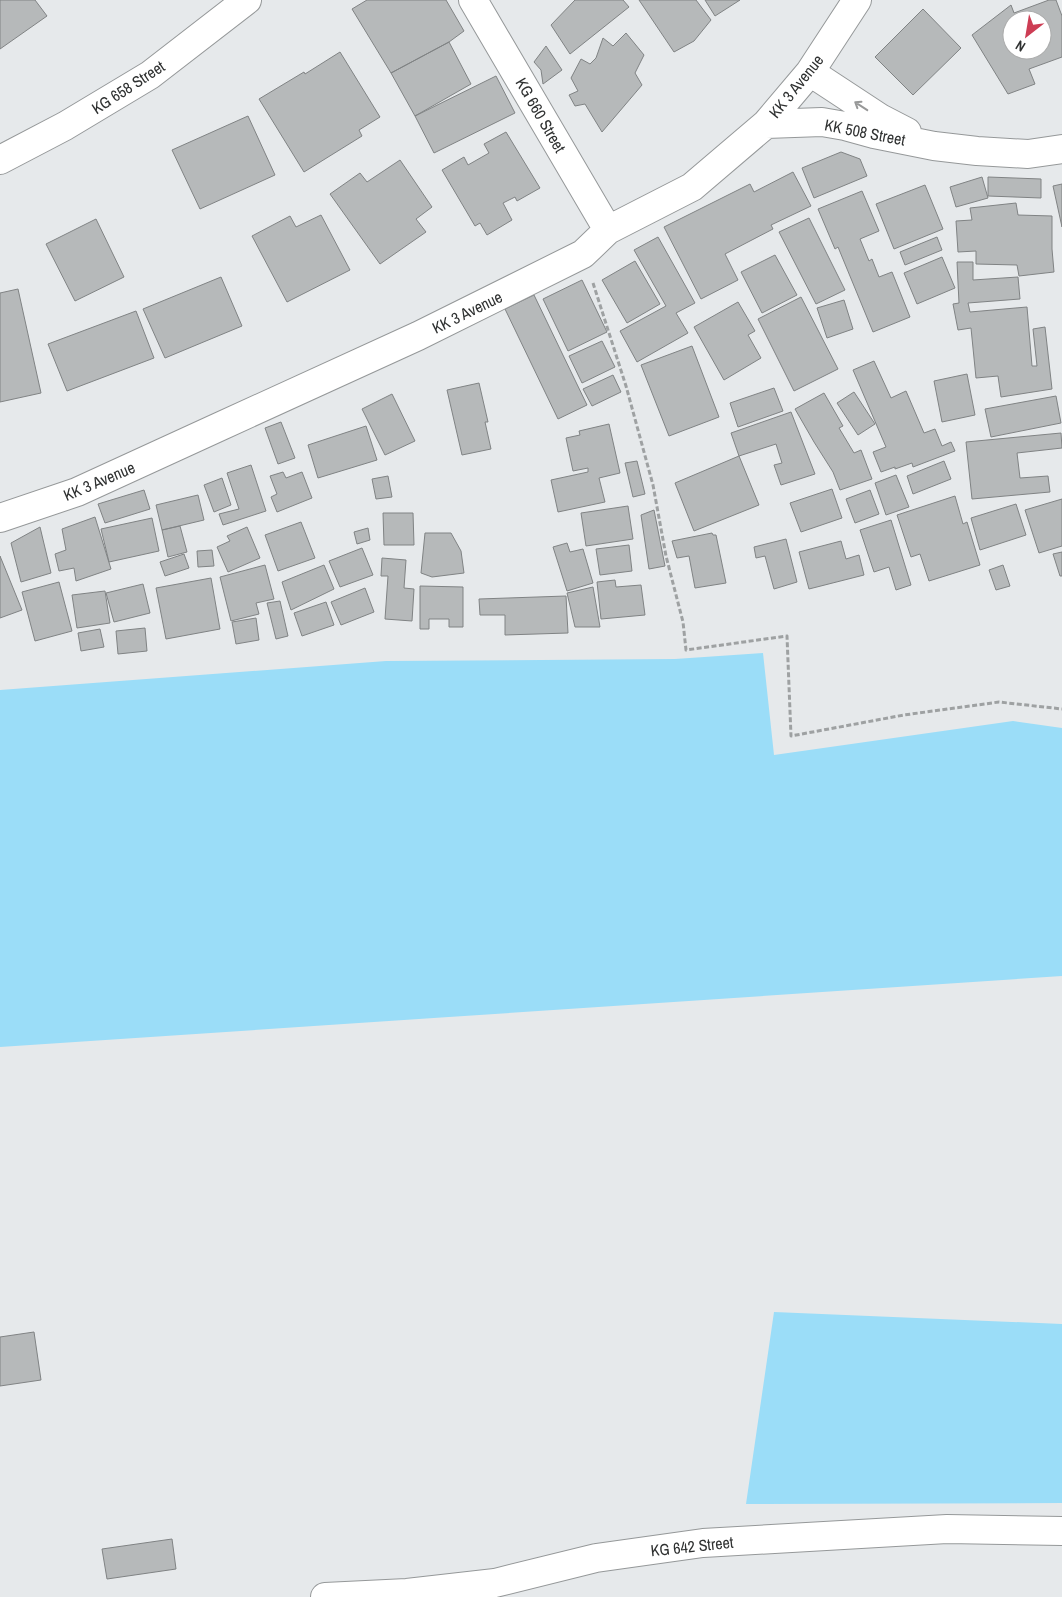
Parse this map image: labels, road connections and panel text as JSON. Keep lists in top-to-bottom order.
{
  "streets": {
    "street": [
      "KK 3 Avenue",
      "KG 658 Street",
      "KG 660 Street",
      "KK 508 Street",
      "KG 642 Street"
    ]
  },
  "crossings": [
    ["KK 3 Avenue", "KG 660 Street"],
    ["KK 3 Avenue", "KK 508 Street"]
  ],
  "north": "bottom left"
}
